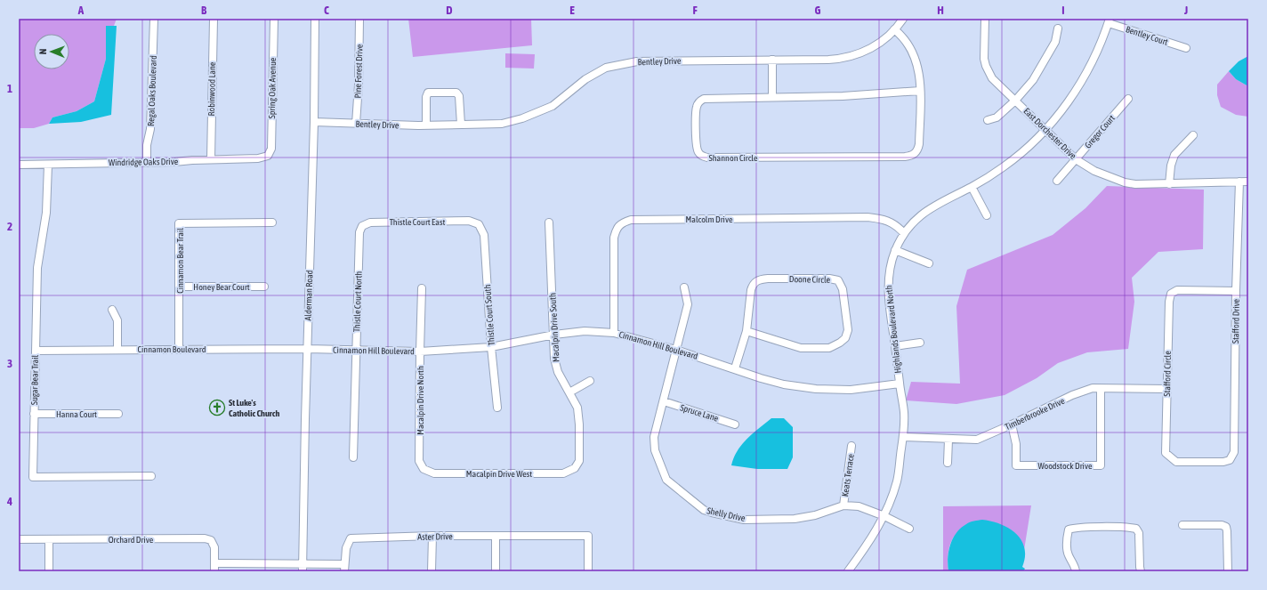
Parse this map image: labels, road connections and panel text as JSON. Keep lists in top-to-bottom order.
{
  "streets": {
    "street": [
      "Bentley Court",
      "Bentley Drive",
      "Pine Forest Drive",
      "Spring Oak Avenue",
      "Robinwood Lane",
      "Regal Oaks Boulevard",
      "Gregor Court",
      "East Dorchester Drive",
      "Shannon Circle",
      "Windridge Oaks Drive",
      "Malcolm Drive",
      "Thistle Court East",
      "Cinnamon Bear Trail",
      "Doone Circle",
      "Honey Bear Court",
      "Alderman Road",
      "Thistle Court North",
      "Thistle Court South",
      "Stafford Drive",
      "Macalpin Drive South",
      "Highlands Boulevard North",
      "Cinnamon Hill Boulevard",
      "Cinnamon Boulevard",
      "Stafford Circle",
      "Sugar Bear Trail",
      "Macalpin Drive North",
      "Spruce Lane",
      "Hanna Court",
      "Timberbrooke Drive",
      "Woodstock Drive",
      "Macalpin Drive West",
      "Keats Terrace",
      "Shelly Drive",
      "Aster Drive",
      "Orchard Drive"
    ]
  },
  "crossings": [
    ["Bentley Court", "Highlands Boulevard North"],
    ["Bentley Drive", "Pine Forest Drive"],
    ["Bentley Drive", "Shannon Circle"],
    ["Bentley Drive", "Alderman Road"],
    ["Spring Oak Avenue", "Windridge Oaks Drive"],
    ["Robinwood Lane", "Windridge Oaks Drive"],
    ["Regal Oaks Boulevard", "Windridge Oaks Drive"],
    ["Gregor Court", "East Dorchester Drive"],
    ["East Dorchester Drive", "Stafford Drive"],
    ["East Dorchester Drive", "Highlands Boulevard North"],
    ["Windridge Oaks Drive", "Sugar Bear Trail"],
    ["Malcolm Drive", "Highlands Boulevard North"],
    ["Malcolm Drive", "Cinnamon Hill Boulevard"],
    ["Thistle Court East", "Thistle Court North"],
    ["Thistle Court East", "Thistle Court South"],
    ["Cinnamon Bear Trail", "Honey Bear Court"],
    ["Cinnamon Bear Trail", "Cinnamon Boulevard"],
    ["Doone Circle", "Cinnamon Hill Boulevard"],
    ["Alderman Road", "Cinnamon Hill Boulevard"],
    ["Alderman Road", "Cinnamon Boulevard"],
    ["Alderman Road", "Aster Drive"],
    ["Thistle Court North", "Cinnamon Hill Boulevard"],
    ["Thistle Court South", "Cinnamon Hill Boulevard"],
    ["Stafford Drive", "Stafford Circle"],
    ["Macalpin Drive South", "Cinnamon Hill Boulevard"],
    ["Macalpin Drive South", "Macalpin Drive West"],
    ["Highlands Boulevard North", "Cinnamon Hill Boulevard"],
    ["Highlands Boulevard North", "Timberbrooke Drive"],
    ["Highlands Boulevard North", "Shelly Drive"],
    ["Cinnamon Hill Boulevard", "Cinnamon Boulevard"],
    ["Cinnamon Hill Boulevard", "Macalpin Drive North"],
    ["Cinnamon Hill Boulevard", "Shelly Drive"],
    ["Cinnamon Boulevard", "Sugar Bear Trail"],
    ["Stafford Circle", "Timberbrooke Drive"],
    ["Sugar Bear Trail", "Hanna Court"],
    ["Macalpin Drive North", "Macalpin Drive West"],
    ["Spruce Lane", "Shelly Drive"],
    ["Timberbrooke Drive", "Woodstock Drive"],
    ["Keats Terrace", "Shelly Drive"],
    ["Aster Drive", "Orchard Drive"]
  ],
  "places": {
    "church": ["St Luke's Catholic Church"]
  },
  "north": "left",
  "grid": {
    "columns": [
      "A",
      "B",
      "C",
      "D",
      "E",
      "F",
      "G",
      "H",
      "I",
      "J"
    ],
    "rows": [
      "1",
      "2",
      "3",
      "4"
    ]
  }
}
